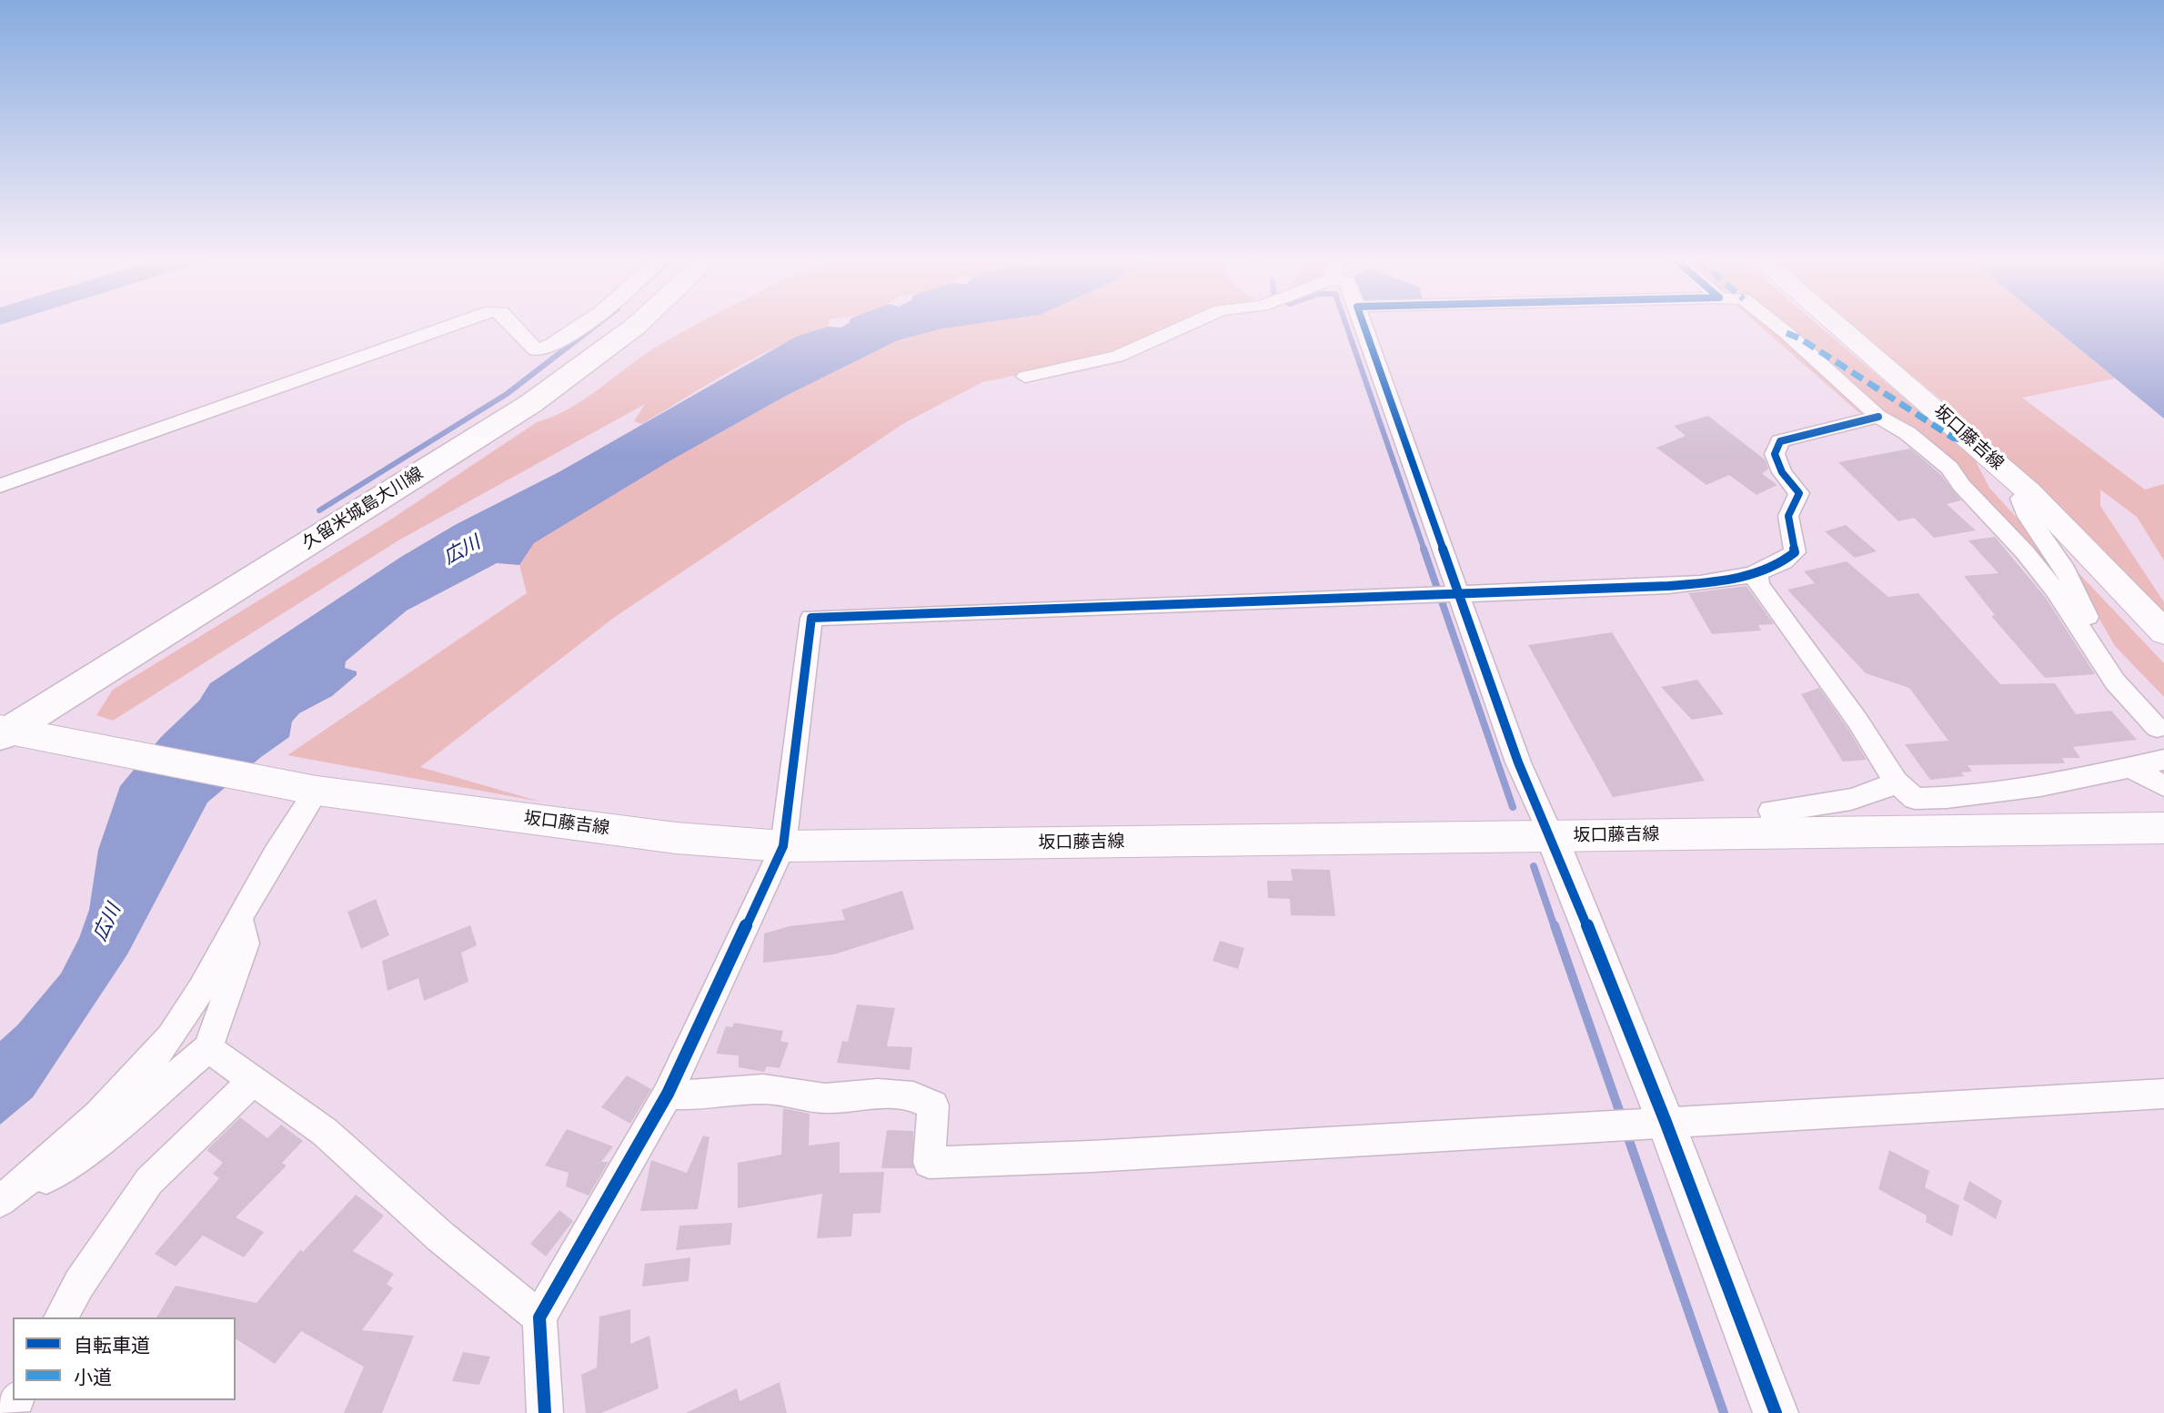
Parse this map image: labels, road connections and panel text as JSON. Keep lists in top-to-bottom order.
{
  "streets": {
    "main road": ["坂口藤吉線", "久留米城島大川線"]
  },
  "crossings": [
    ["坂口藤吉線", "久留米城島大川線"]
  ],
  "water": ["広川"],
  "legend": ["自転車道", "小道"]
}
